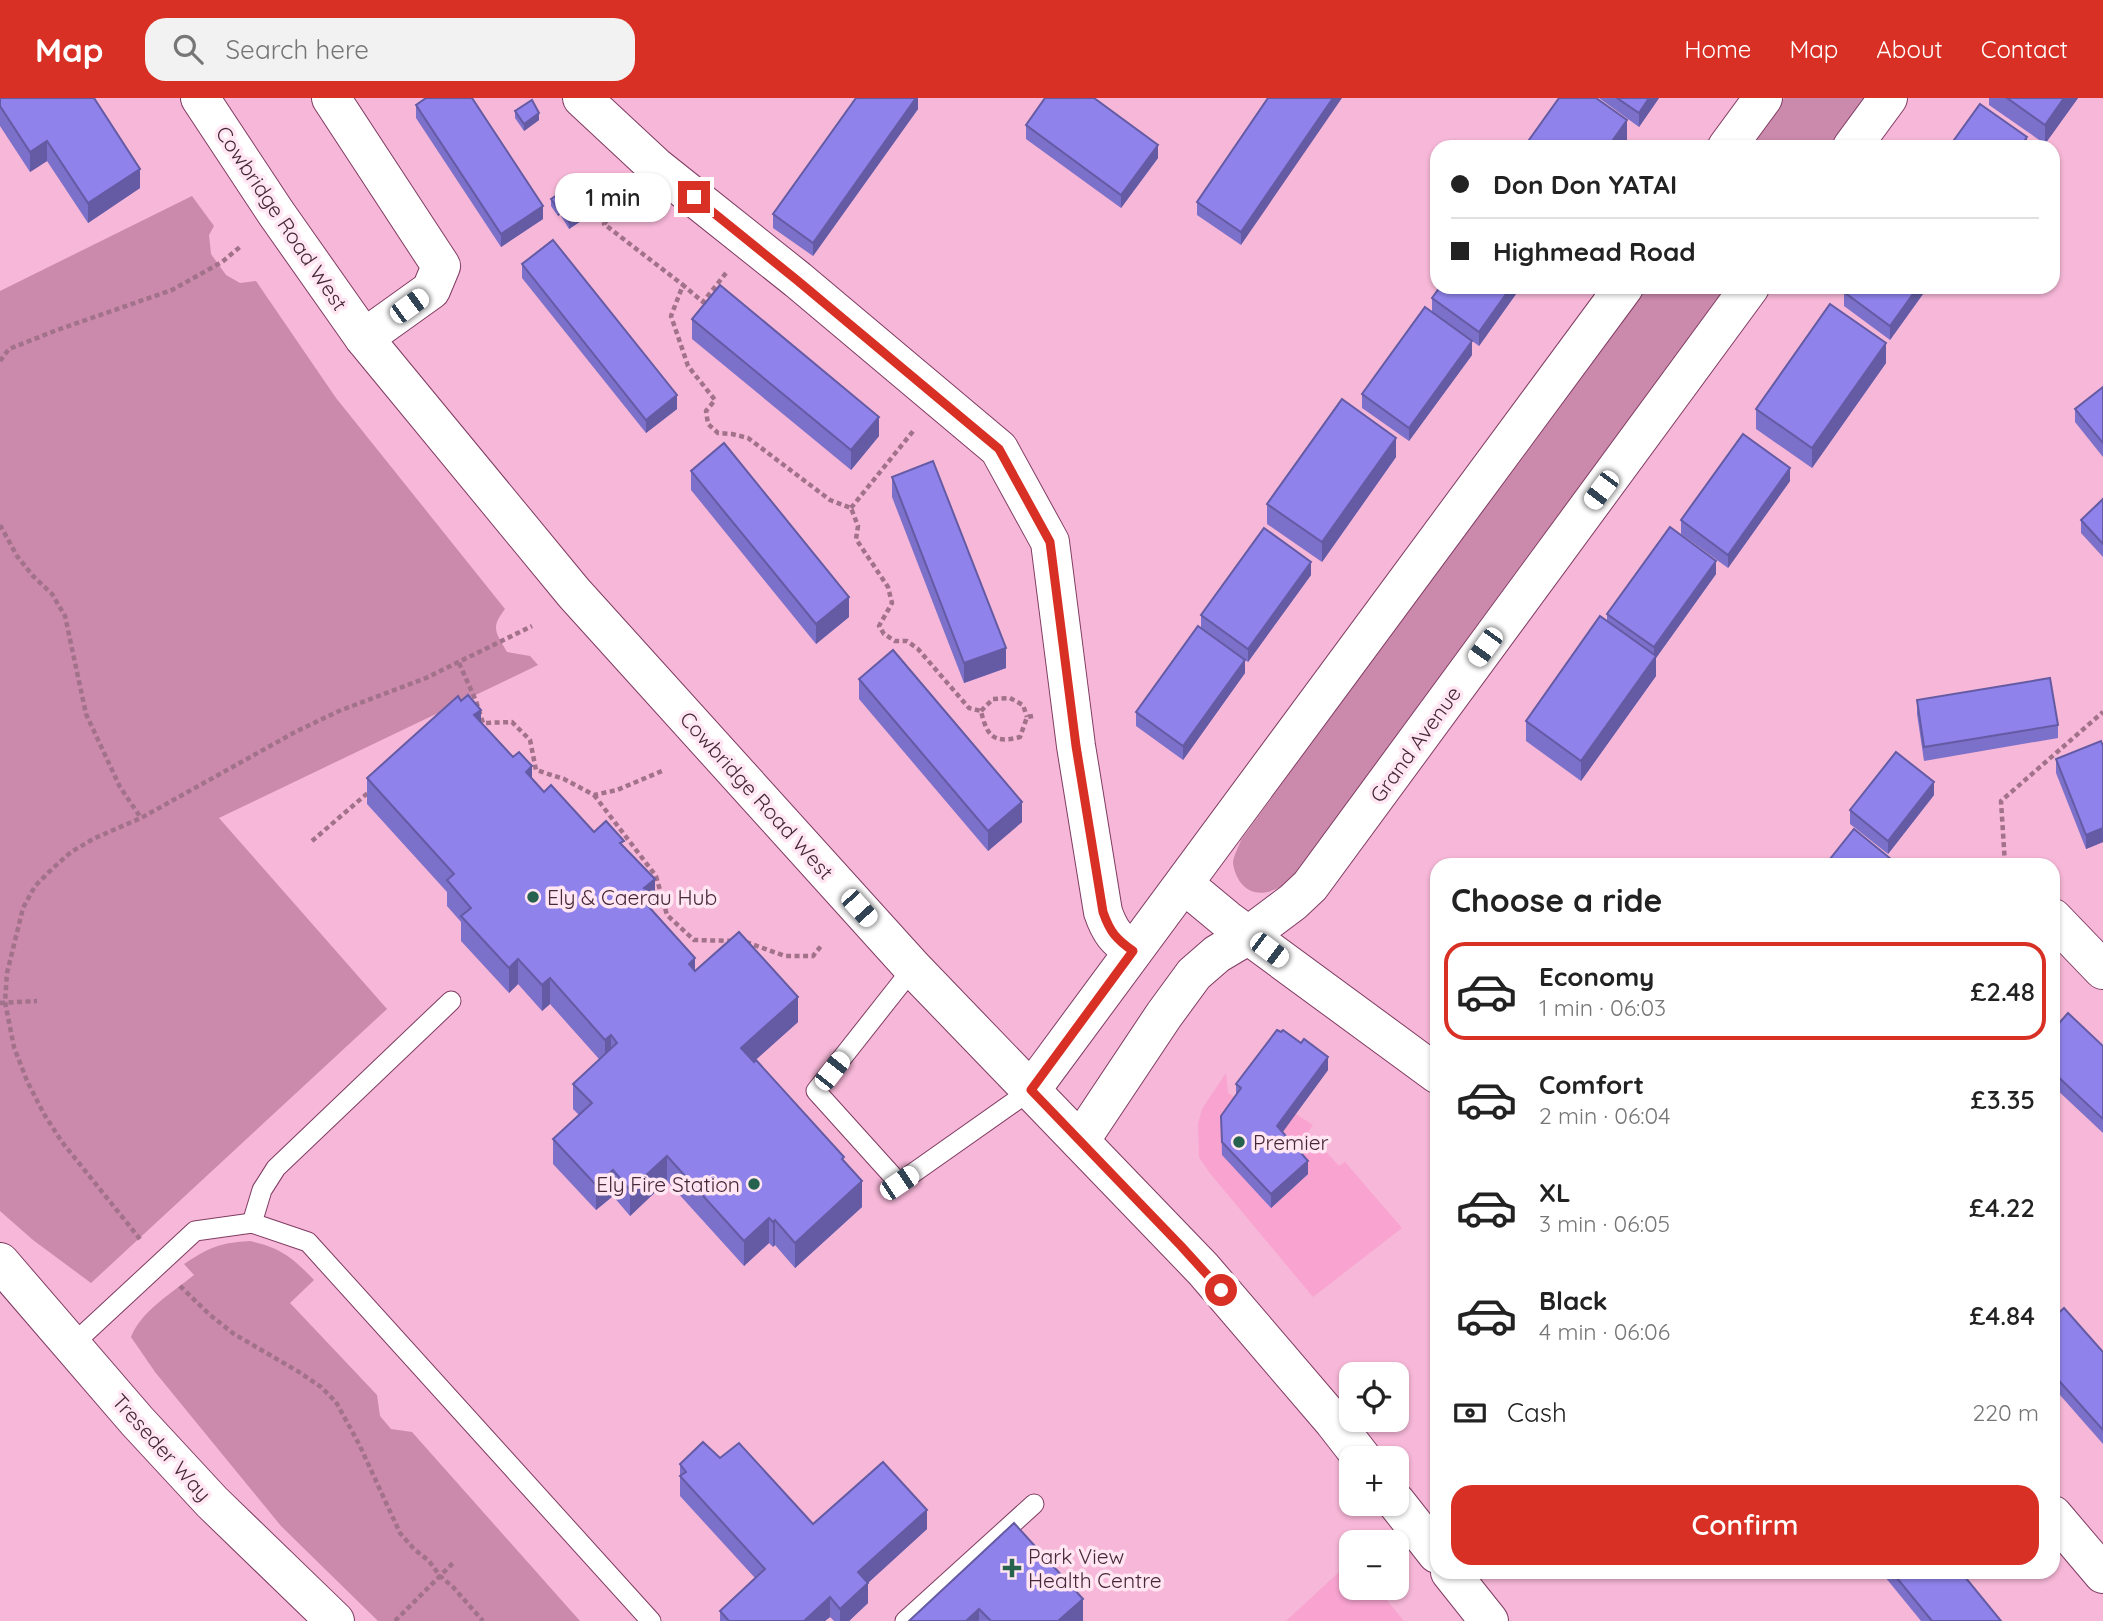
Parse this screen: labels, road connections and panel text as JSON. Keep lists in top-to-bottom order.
{
  "streets": {
    "main road": ["Cowbridge Road West", "Grand Avenue", "Treseder Way"]
  },
  "crossings": [
    ["Cowbridge Road West", "Grand Avenue"]
  ],
  "places": {
    "other": ["Ely & Caerau Hub", "Premier", "Ely Fire Station"],
    "health": ["Park View Health Centre"]
  },
  "page": {
    "header": "Map",
    "search": "Search here",
    "nav": [
      "Home",
      "Map",
      "About",
      "Contact"
    ],
    "banner": ["Don Don YATAI", "Highmead Road"],
    "bubble": "1 min",
    "heading": "Choose a ride",
    "list": [
      {
        "name": "Economy",
        "note": "1 min · 06:03",
        "value": "£2.48"
      },
      {
        "name": "Comfort",
        "note": "2 min · 06:04",
        "value": "£3.35"
      },
      {
        "name": "XL",
        "note": "3 min · 06:05",
        "value": "£4.22"
      },
      {
        "name": "Black",
        "note": "4 min · 06:06",
        "value": "£4.84"
      }
    ],
    "map_buttons": ["+", "−"],
    "pay": ["Cash", "220 m"],
    "buttons": "Confirm"
  }
}
